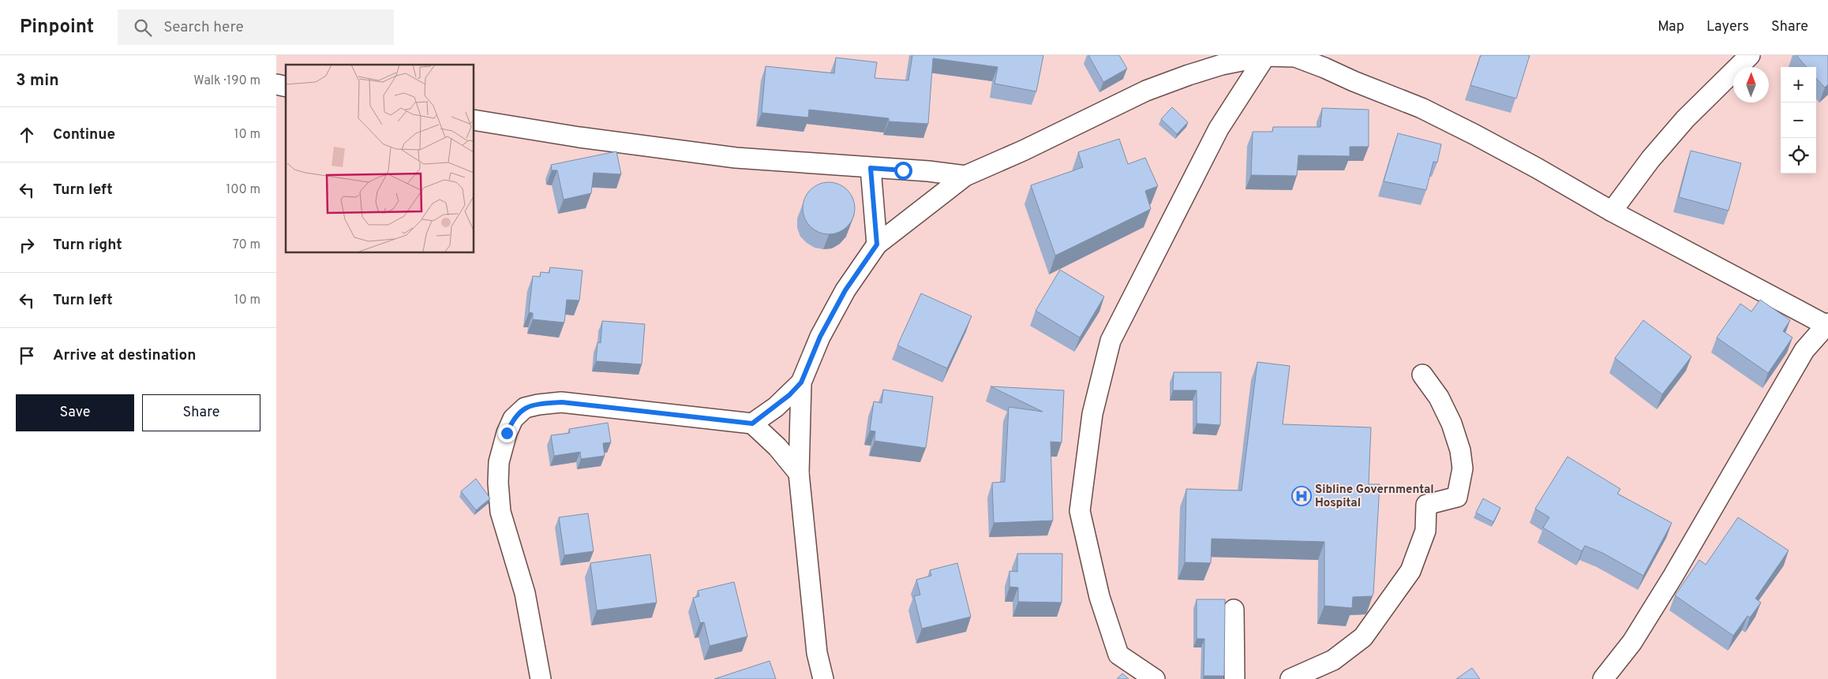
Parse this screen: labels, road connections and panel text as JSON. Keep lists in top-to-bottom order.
{
  "places": {
    "hospital": ["Sibline Governmental Hospital"]
  },
  "north": "top",
  "page": {
    "header": "Pinpoint",
    "search": "Search here",
    "nav": ["Map", "Layers", "Share"],
    "heading": ["3 min", "Walk · 190 m"],
    "map_buttons": ["+", "−"],
    "list": [
      ["Continue", "10 m"],
      ["Turn left", "100 m"],
      ["Turn right", "70 m"],
      ["Turn left", "10 m"],
      "Arrive at destination"
    ],
    "buttons": ["Save", "Share"]
  }
}
